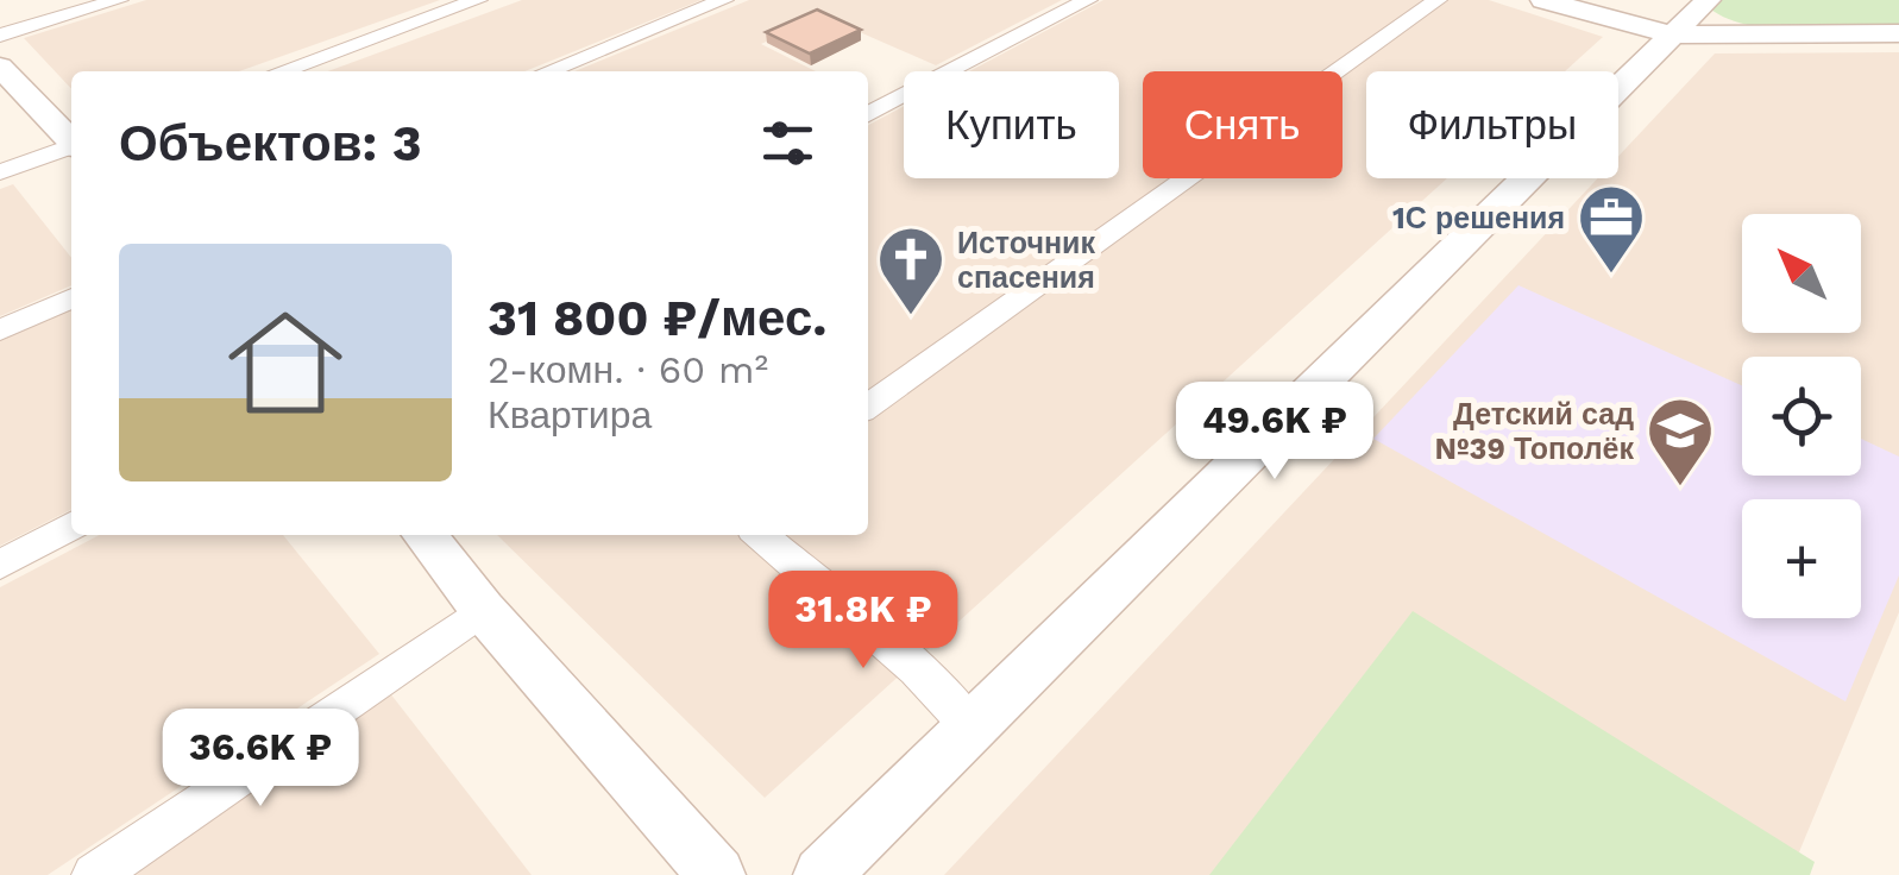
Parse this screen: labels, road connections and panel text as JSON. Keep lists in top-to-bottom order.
{
  "places": {
    "office": ["1С решения"],
    "church": ["Источник спасения"],
    "school or university": ["Детский сад №39 Тополёк"]
  },
  "north": "top left",
  "page": {
    "chip": ["Купить", "Снять", "Фильтры"],
    "heading": "Объектов: 3",
    "map_buttons": "+",
    "list": [
      {
        "name": "31 800 ₽/мес.",
        "note": "2-комн. · 60 m² · Квартира"
      }
    ],
    "price": ["49.6K ₽", "31.8K ₽", "36.6K ₽"]
  }
}
